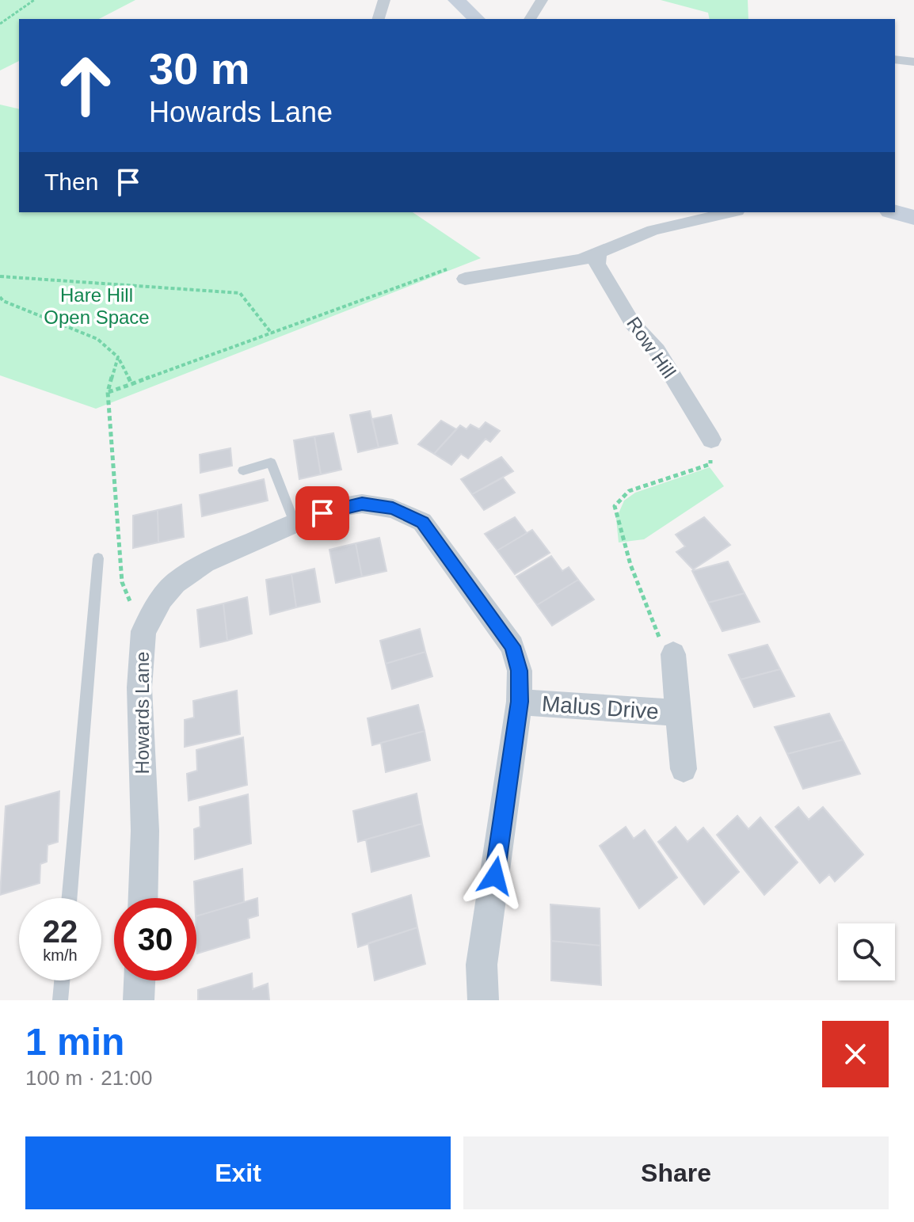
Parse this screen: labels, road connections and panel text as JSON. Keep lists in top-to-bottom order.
{
  "streets": {
    "street": ["Row Hill", "Malus Drive", "Howards Lane"]
  },
  "crossings": [
    ["Malus Drive", "Howards Lane"]
  ],
  "parks": ["Hare Hill Open Space"],
  "page": {
    "turn": ["30 m", "Howards Lane"],
    "then": "Then",
    "speed": "22 km/h",
    "limit": "30",
    "heading": ["1 min", "100 m · 21:00"],
    "buttons": ["Exit", "Share"]
  }
}
